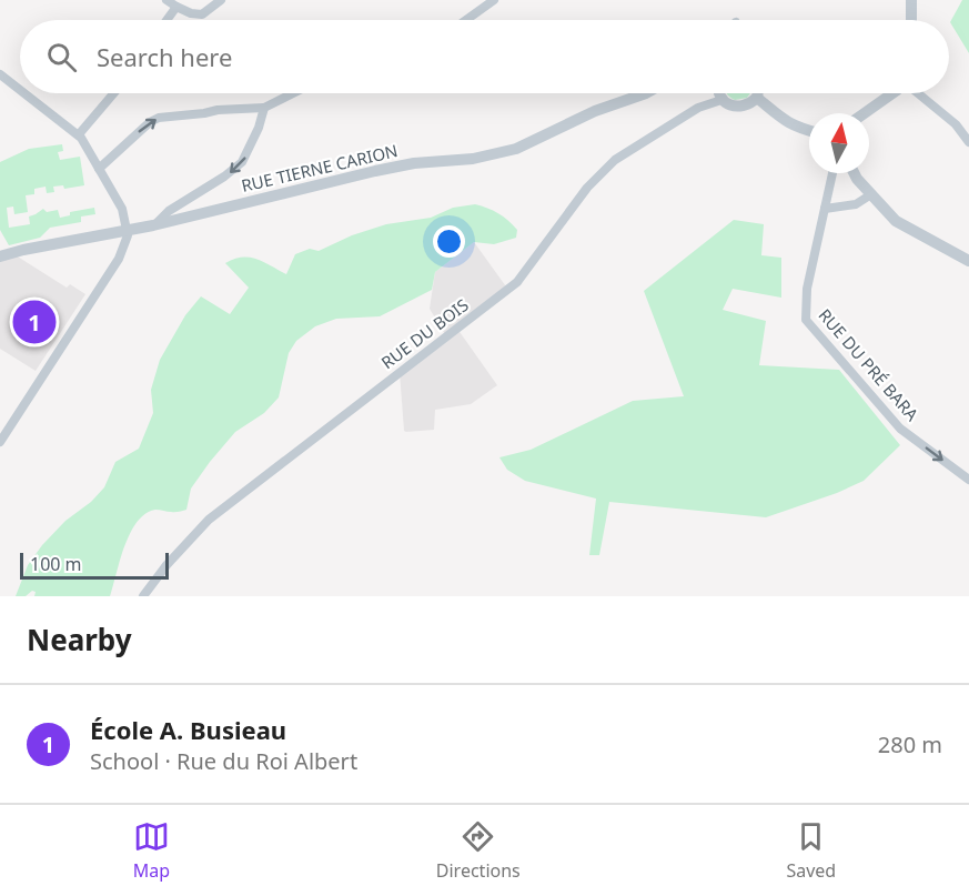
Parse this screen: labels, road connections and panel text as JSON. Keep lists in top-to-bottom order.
{
  "streets": {
    "street": ["RUE TIERNE CARION", "RUE DU BOIS", "RUE DU PRÉ BARA"]
  },
  "one_way": ["RUE DU PRÉ BARA"],
  "scale_bar": "100 m",
  "north": "top",
  "page": {
    "search": "Search here",
    "pins": "1",
    "scale": "100 m",
    "heading": "Nearby",
    "list": [
      {
        "mark": "1",
        "name": "École A. Busieau",
        "note": "School · Rue du Roi Albert",
        "value": "280 m"
      }
    ],
    "nav": ["Map", "Directions", "Saved"]
  }
}
